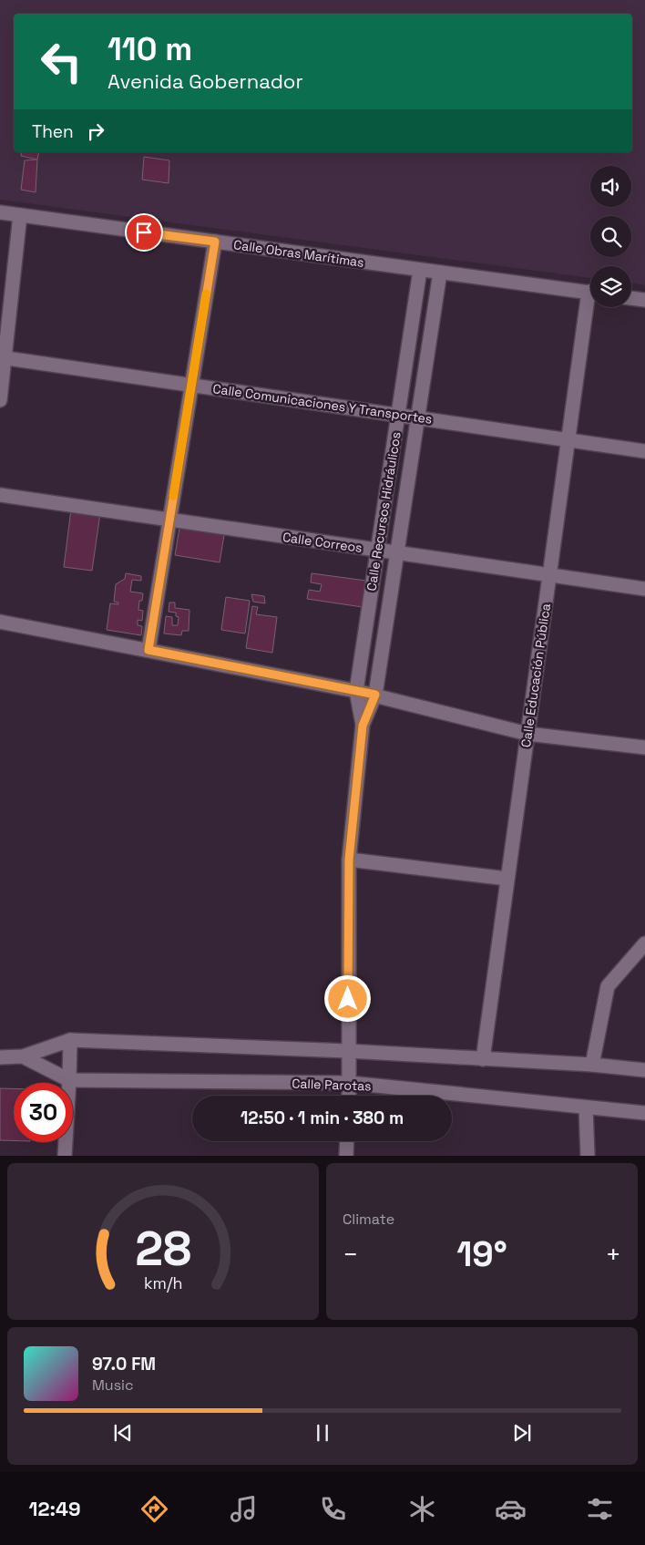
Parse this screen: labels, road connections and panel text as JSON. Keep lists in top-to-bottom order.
{
  "streets": {
    "street": [
      "Calle Obras Marítimas",
      "Calle Comunicaciones Y Transportes",
      "Calle Recursos Hidráulicos",
      "Calle Correos",
      "Calle Educación Pública",
      "Calle Parotas"
    ]
  },
  "crossings": [
    ["Calle Obras Marítimas", "Calle Recursos Hidráulicos"],
    ["Calle Comunicaciones Y Transportes", "Calle Recursos Hidráulicos"],
    ["Calle Comunicaciones Y Transportes", "Calle Educación Pública"],
    ["Calle Recursos Hidráulicos", "Calle Correos"],
    ["Calle Recursos Hidráulicos", "Calle Parotas"],
    ["Calle Correos", "Calle Educación Pública"]
  ],
  "page": {
    "turn": ["110 m", "Avenida Gobernador"],
    "then": "Then",
    "limit": "30",
    "trip": "12:50 · 1 min · 380 m",
    "tile": "Climate",
    "heat": ["−", "19°", "+"],
    "song": ["97.0 FM", "Music"],
    "tabs": "12:49",
    "gauge": ["28", "km/h"]
  }
}
